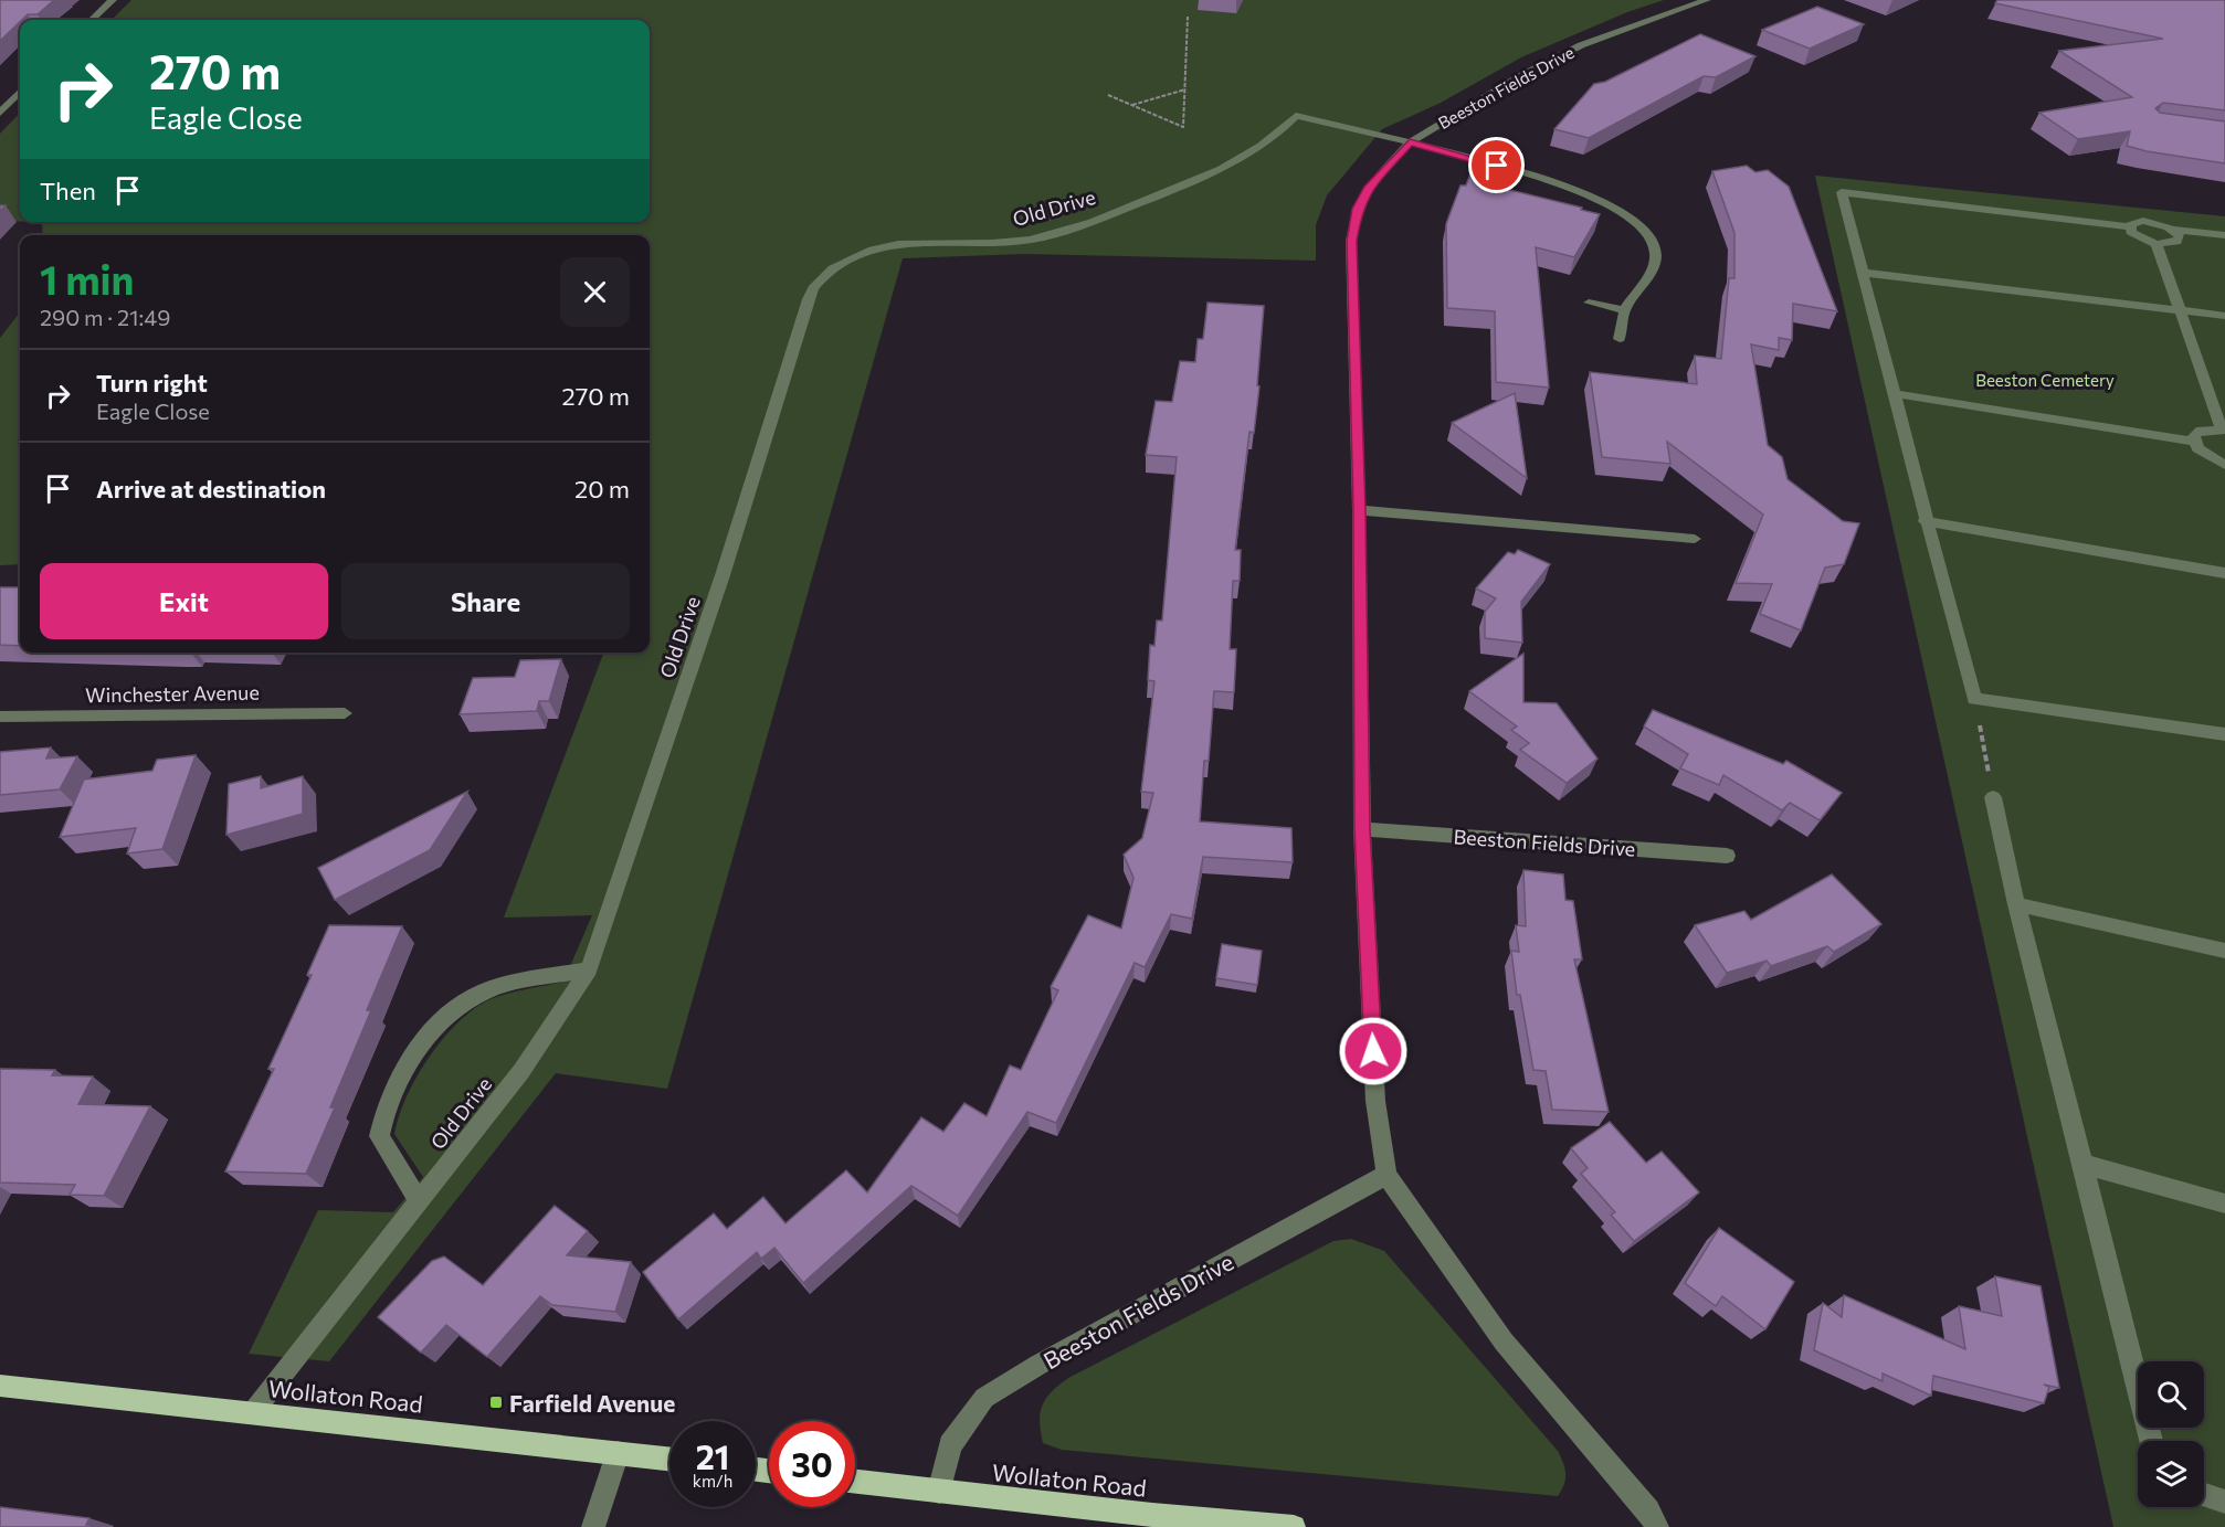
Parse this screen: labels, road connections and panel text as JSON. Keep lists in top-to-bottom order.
{
  "streets": {
    "main road": ["Wollaton Road"],
    "street": ["Beeston Fields Drive", "Old Drive", "Winchester Avenue"]
  },
  "crossings": [
    ["Beeston Fields Drive", "Old Drive"],
    ["Beeston Fields Drive", "Wollaton Road"],
    ["Old Drive", "Wollaton Road"]
  ],
  "parks": ["Beeston Cemetery"],
  "places": {
    "transit": ["Farfield Avenue"]
  },
  "page": {
    "turn": ["270 m", "Eagle Close"],
    "then": "Then",
    "heading": ["1 min", "290 m · 21:49"],
    "list": [
      {
        "name": "Turn right",
        "note": "Eagle Close",
        "value": "270 m"
      },
      {
        "name": "Arrive at destination",
        "value": "20 m"
      }
    ],
    "buttons": ["Exit", "Share"],
    "speed": "21 km/h",
    "limit": "30"
  }
}
